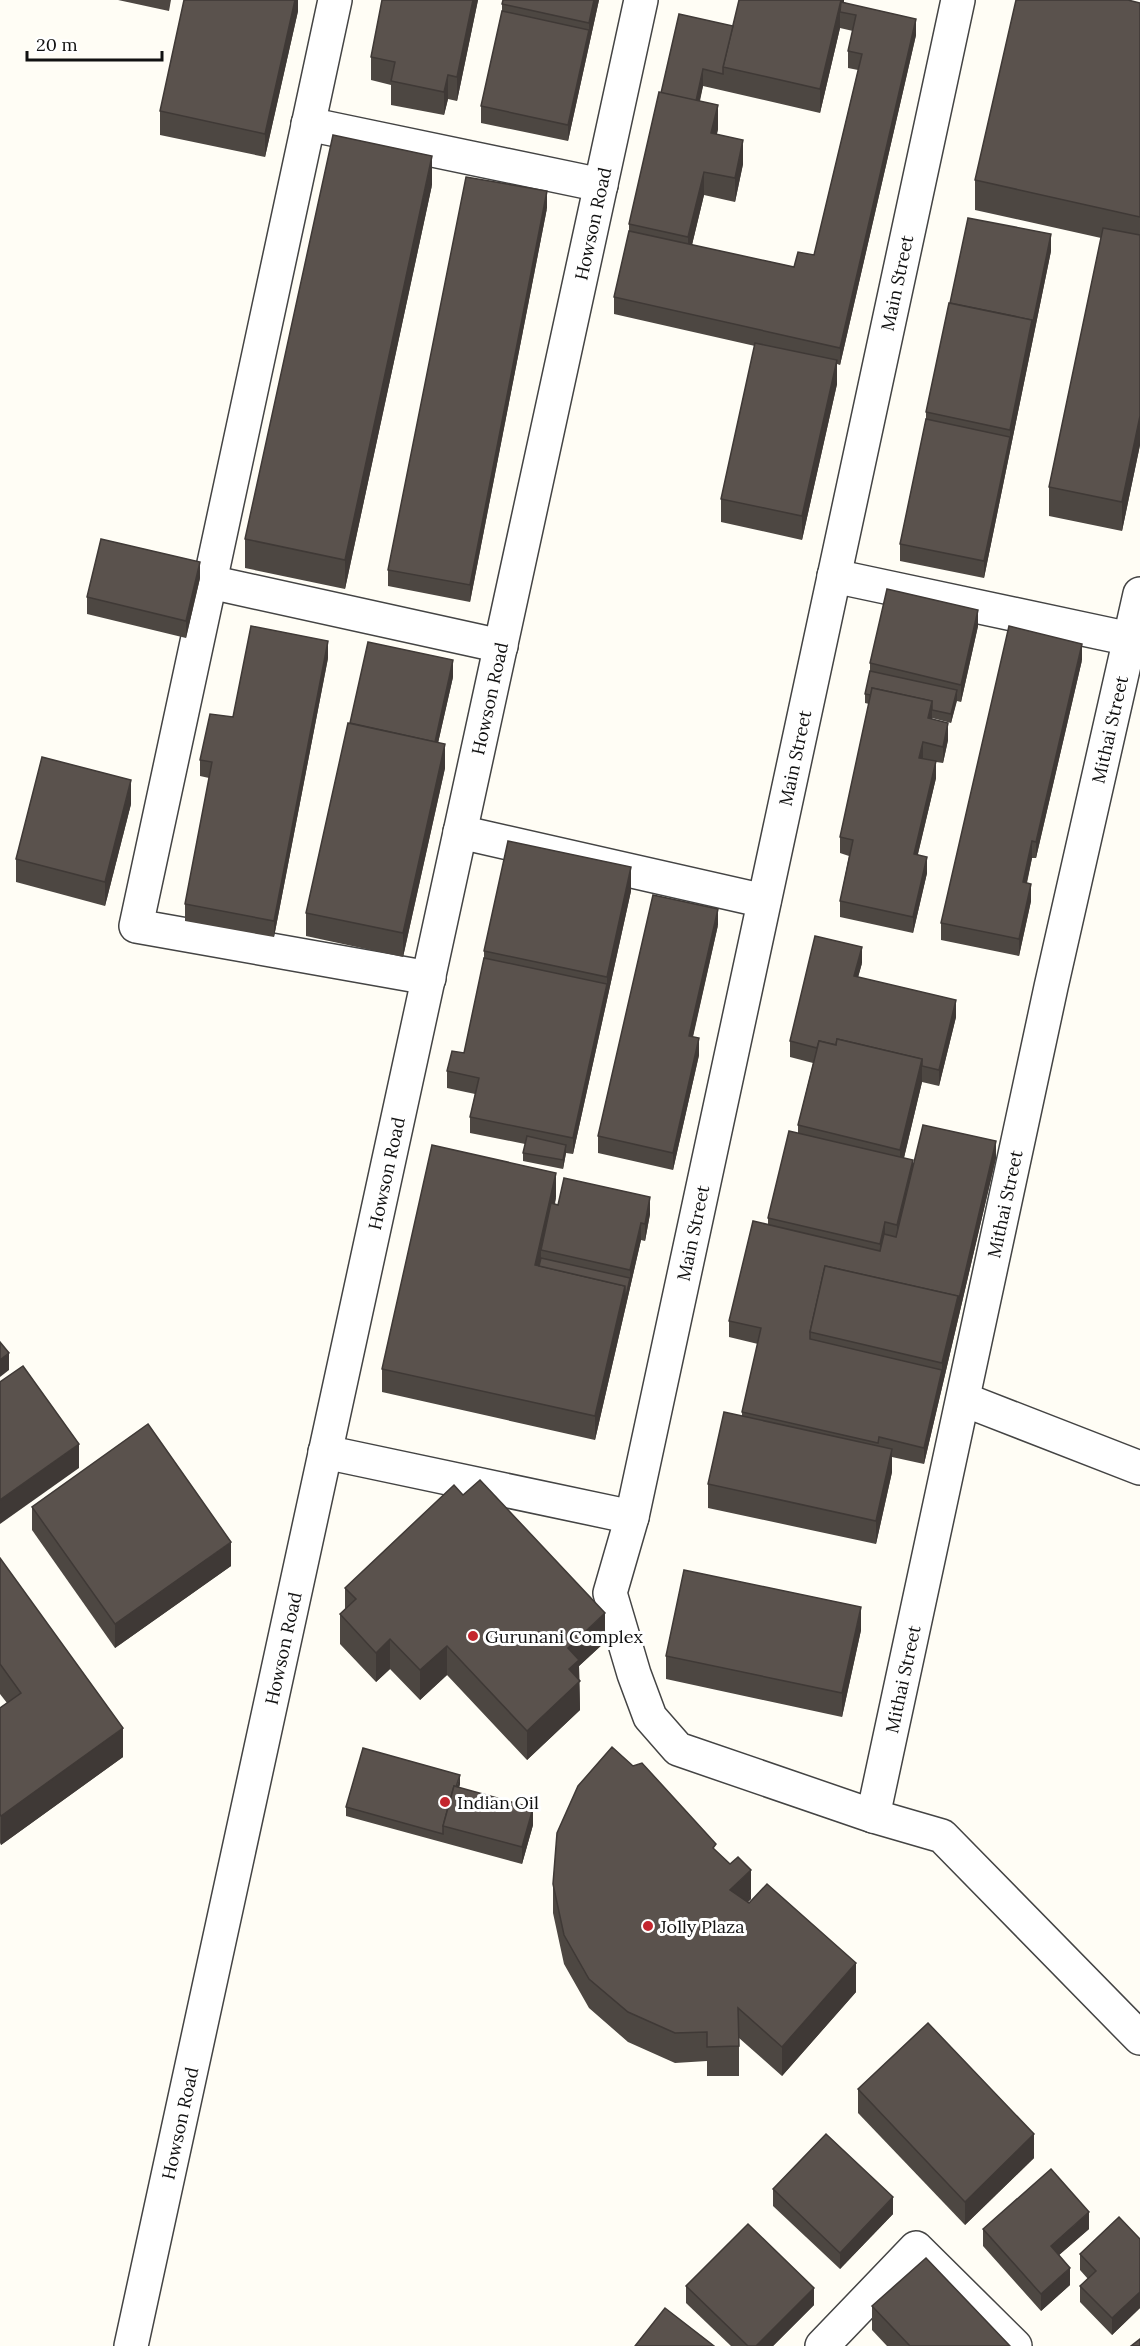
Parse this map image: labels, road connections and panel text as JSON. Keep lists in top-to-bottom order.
{
  "streets": {
    "street": ["Howson Road", "Main Street", "Mithai Street"]
  },
  "crossings": [
    ["Main Street", "Mithai Street"]
  ],
  "places": ["Gurunani Complex", "Indian Oil", "Jolly Plaza"],
  "scale_bar": "20 m"
}
